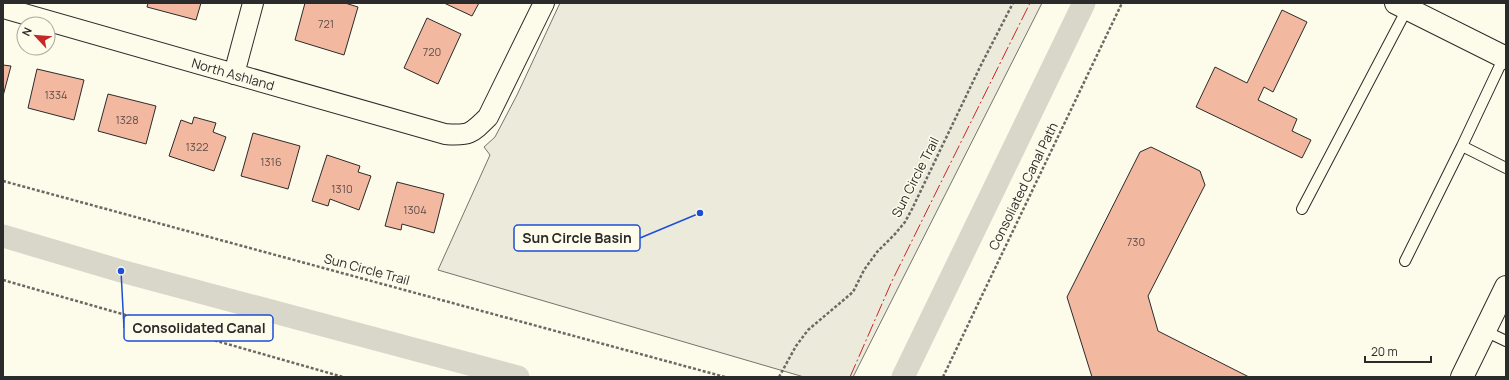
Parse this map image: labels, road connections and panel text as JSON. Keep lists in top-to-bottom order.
{
  "streets": {
    "street": ["North Ashland"],
    "path": ["Sun Circle Trail", "Consoliated Canal Path"]
  },
  "places": ["Sun Circle Basin", "Consolidated Canal"],
  "house_numbers": [
    "721",
    "720",
    "1334",
    "1328",
    "1322",
    "1316",
    "1310",
    "1304",
    "730"
  ],
  "scale_bar": "20 m",
  "north": "top left"
}
